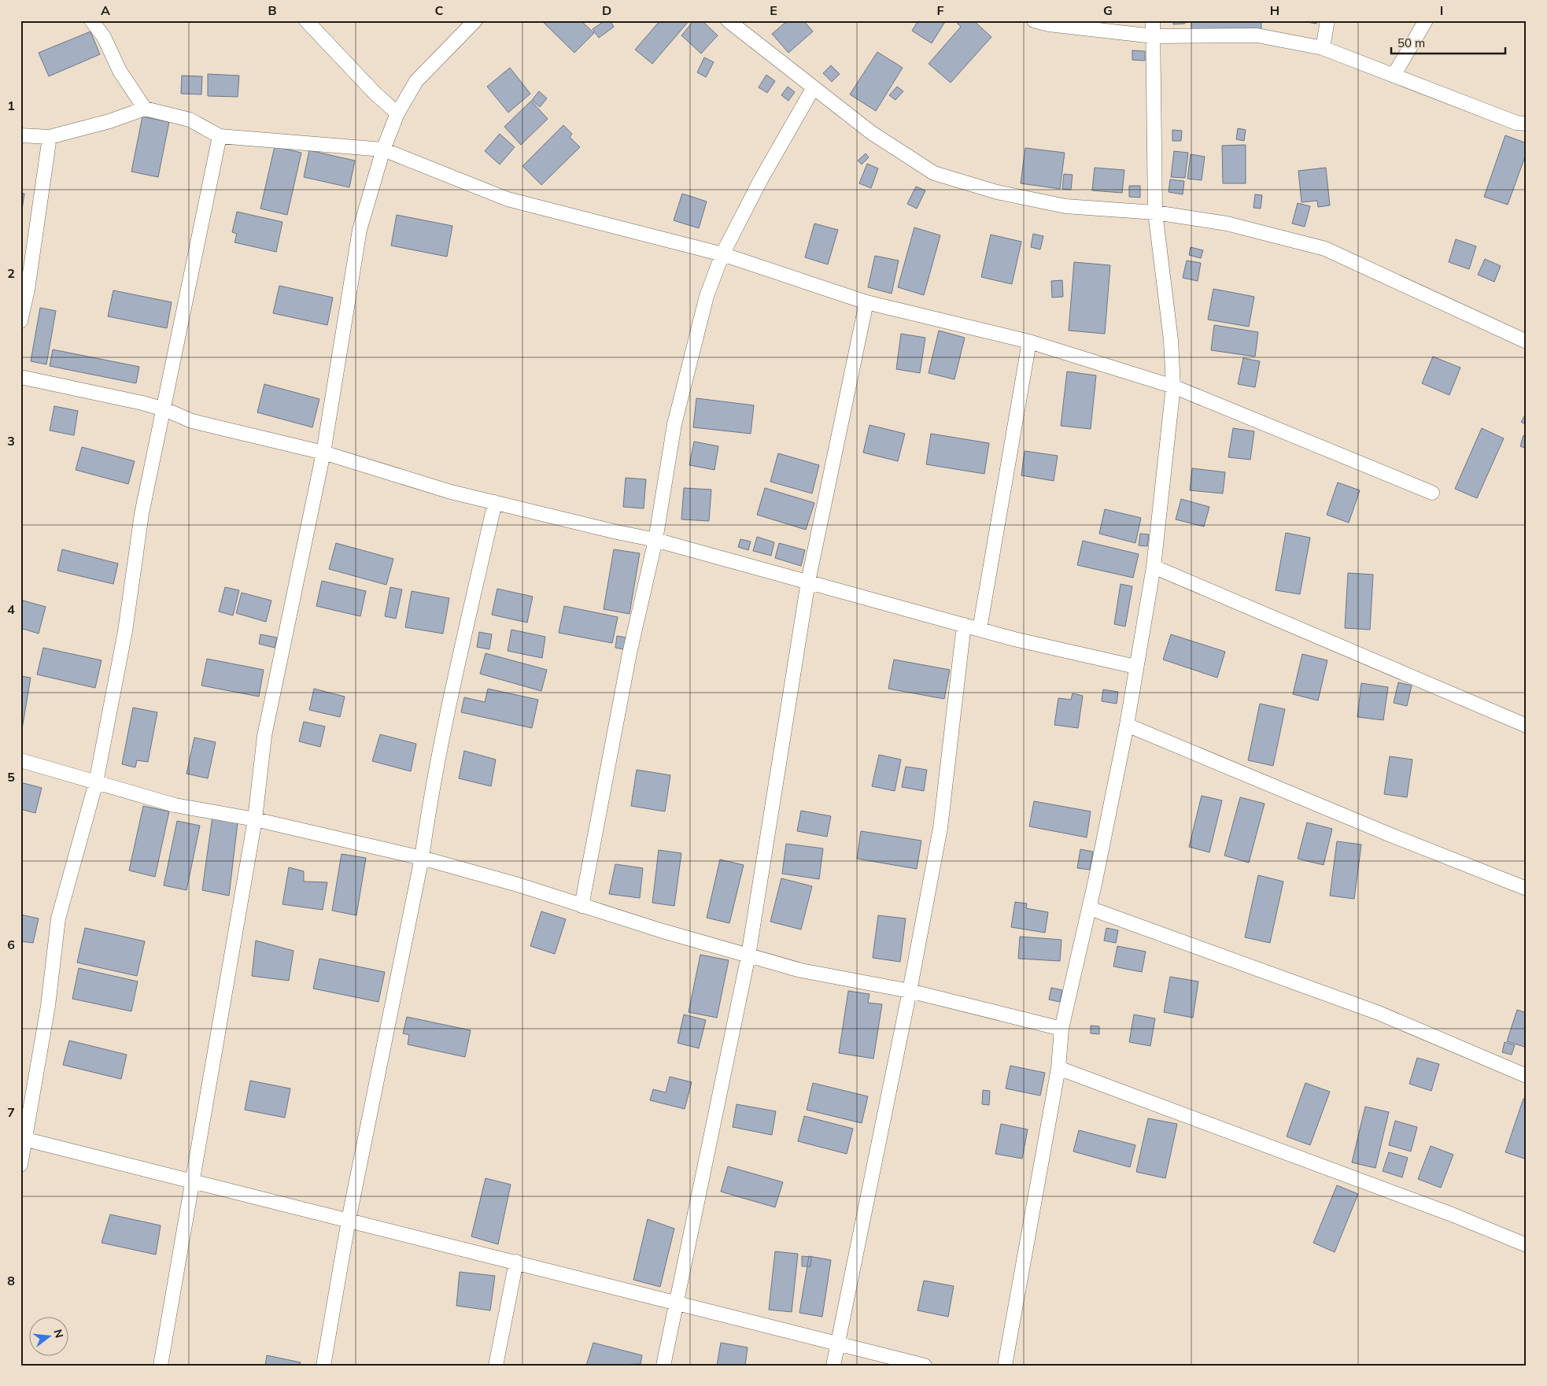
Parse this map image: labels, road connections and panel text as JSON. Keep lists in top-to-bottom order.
{
  "scale_bar": "50 m",
  "north": "right",
  "grid": {
    "columns": [
      "A",
      "B",
      "C",
      "D",
      "E",
      "F",
      "G",
      "H",
      "I"
    ],
    "rows": [
      "1",
      "2",
      "3",
      "4",
      "5",
      "6",
      "7",
      "8"
    ]
  }
}
